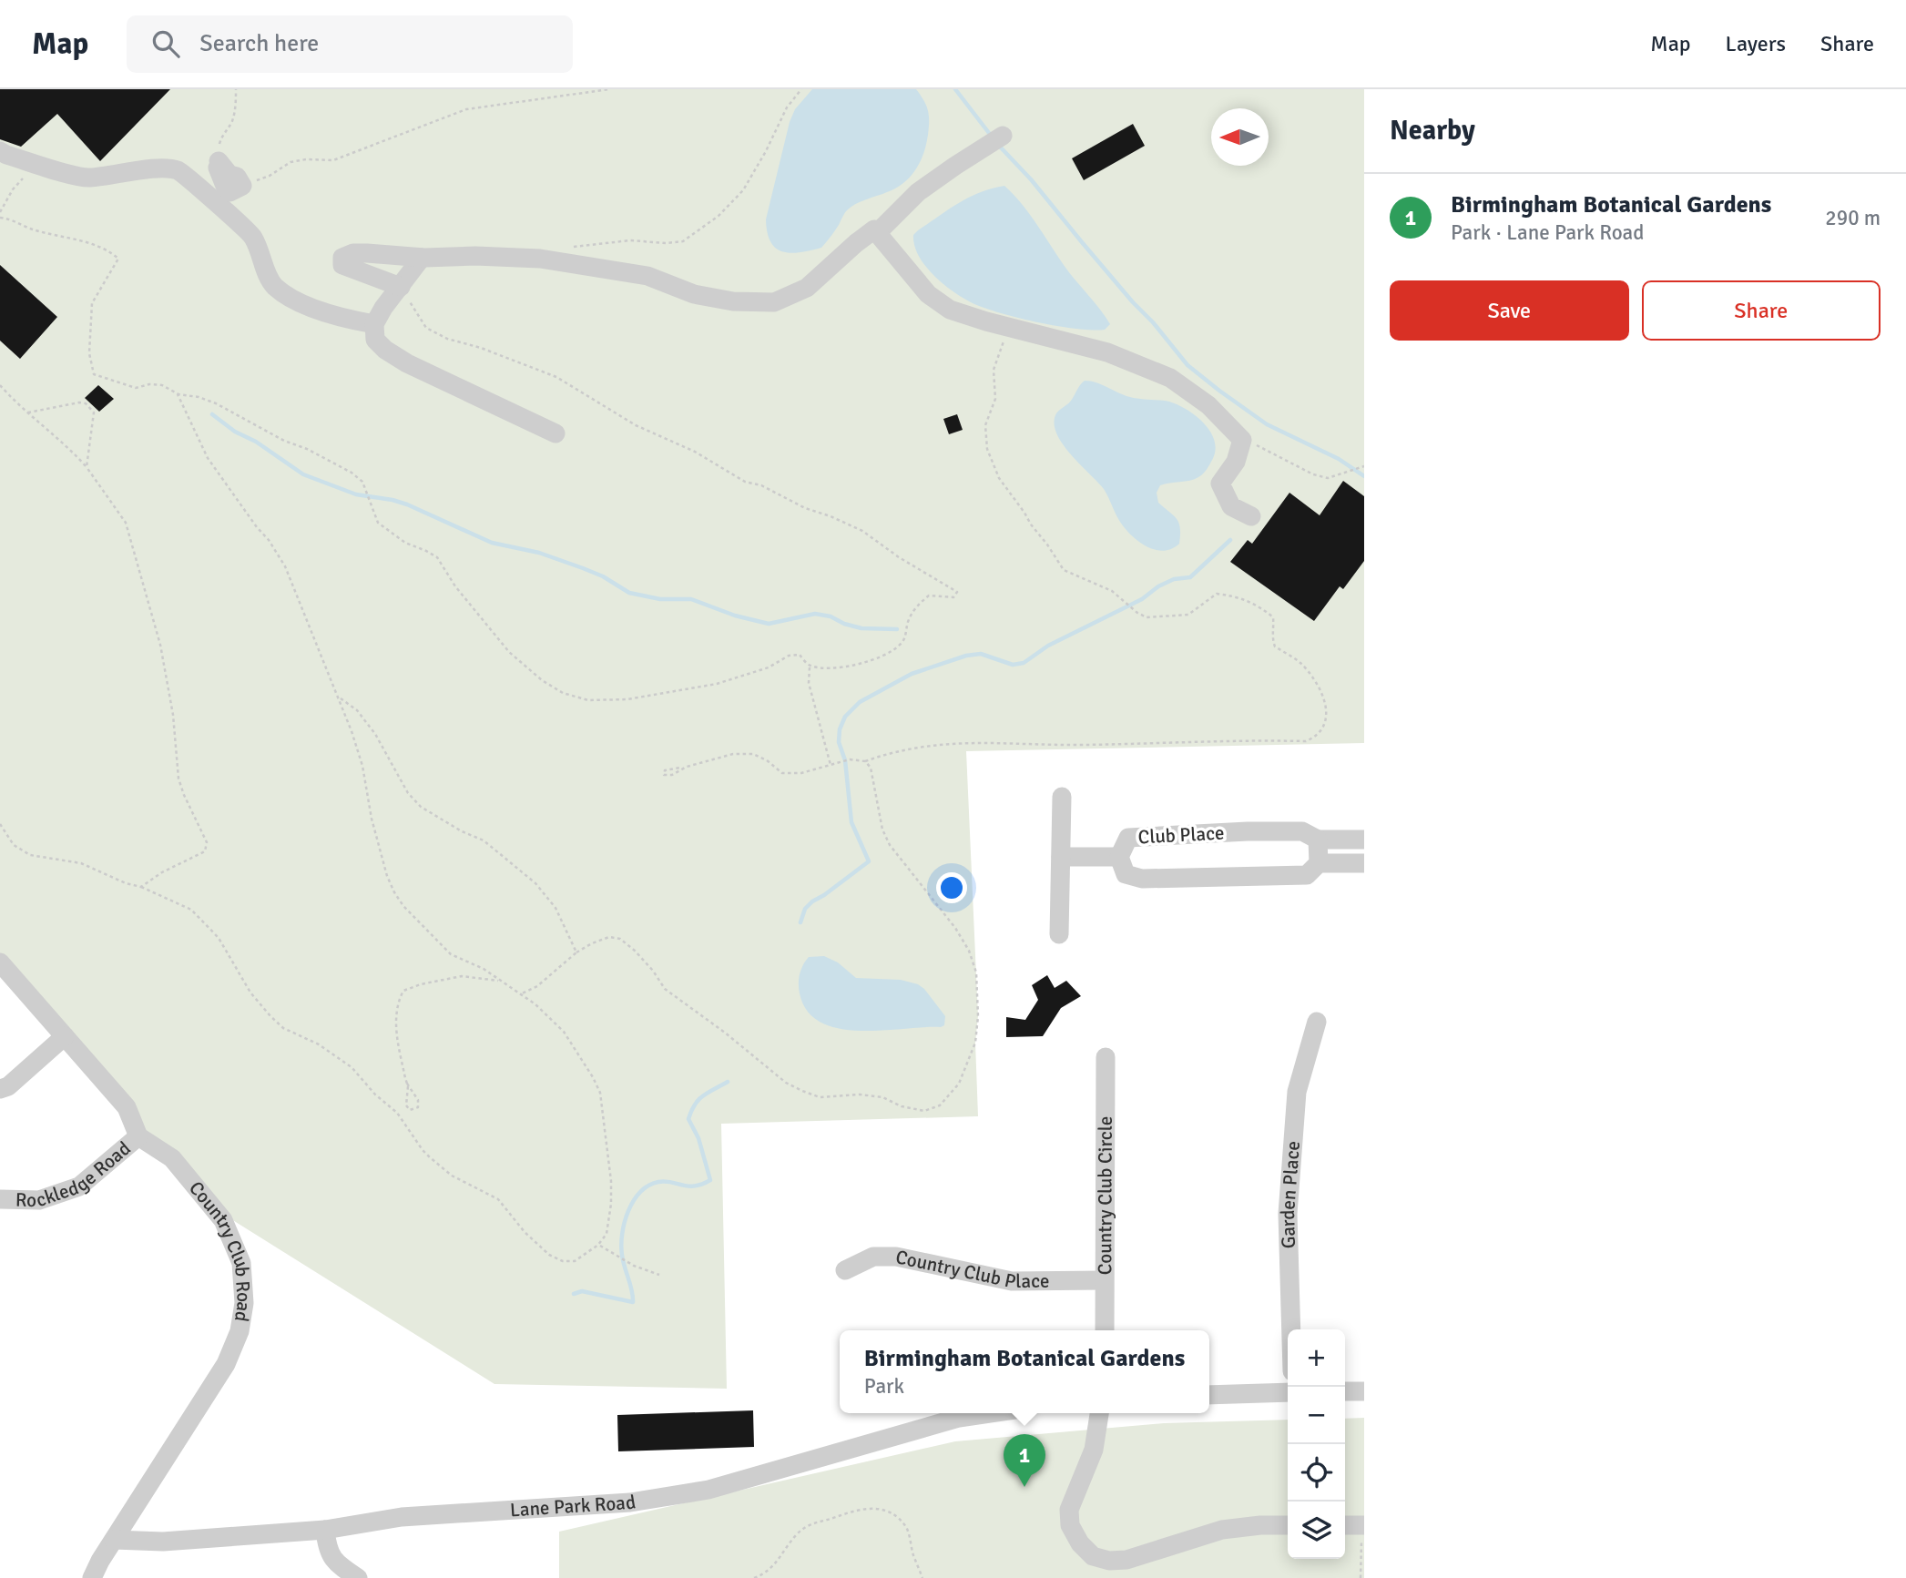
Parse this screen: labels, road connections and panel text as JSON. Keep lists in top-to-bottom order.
{
  "streets": {
    "street": [
      "Club Place",
      "Rockledge Road",
      "Garden Place",
      "Country Club Circle",
      "Country Club Road",
      "Country Club Place",
      "Lane Park Road"
    ]
  },
  "crossings": [
    ["Rockledge Road", "Country Club Road"],
    ["Country Club Circle", "Country Club Place"],
    ["Country Club Road", "Lane Park Road"]
  ],
  "north": "left",
  "page": {
    "header": "Map",
    "search": "Search here",
    "nav": ["Map", "Layers", "Share"],
    "heading": "Nearby",
    "list": [
      {
        "mark": "1",
        "name": "Birmingham Botanical Gardens",
        "note": "Park · Lane Park Road",
        "value": "290 m"
      }
    ],
    "buttons": ["Save", "Share"],
    "map_buttons": ["+", "−"],
    "popup": ["Birmingham Botanical Gardens", "Park"],
    "pins": "1"
  }
}
